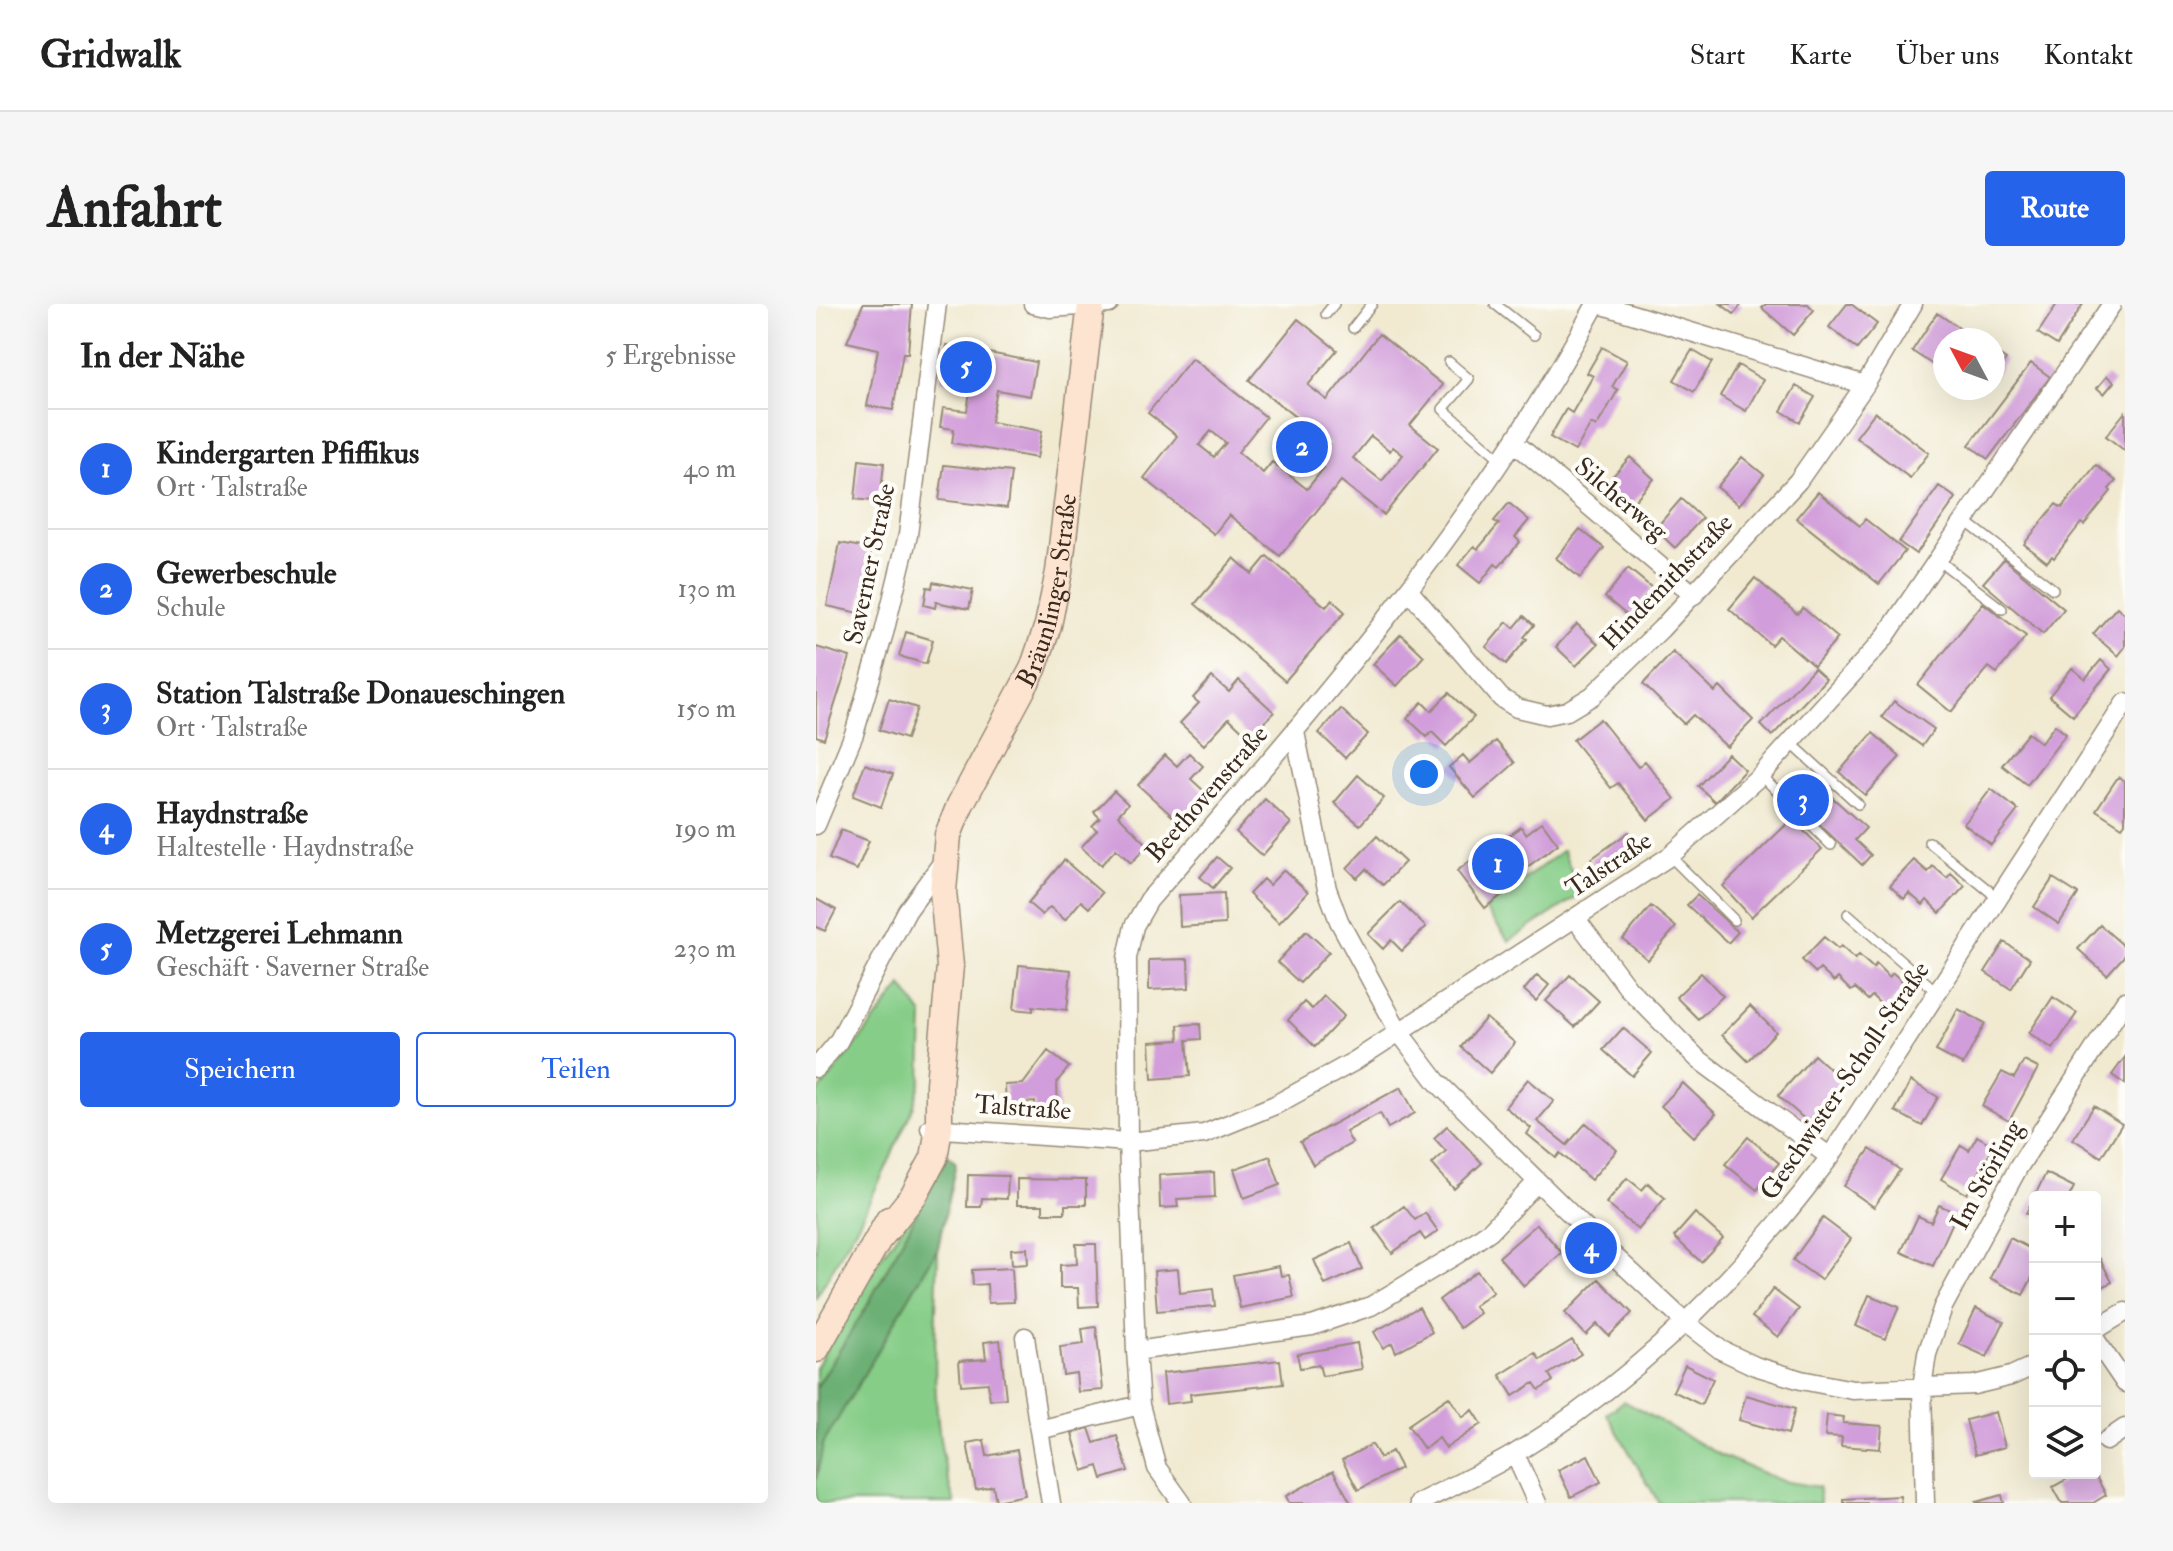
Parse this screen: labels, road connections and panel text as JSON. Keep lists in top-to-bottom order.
{
  "streets": {
    "main road": ["Bräunlinger Straße"],
    "street": [
      "Silcherweg",
      "Saverner Straße",
      "Hindemithstraße",
      "Beethovenstraße",
      "Talstraße",
      "Geschwister-Scholl-Straße",
      "Im Störling"
    ]
  },
  "crossings": [
    ["Silcherweg", "Hindemithstraße"],
    ["Silcherweg", "Beethovenstraße"],
    ["Hindemithstraße", "Beethovenstraße"],
    ["Bräunlinger Straße", "Talstraße"],
    ["Beethovenstraße", "Talstraße"]
  ],
  "north": "top left",
  "page": {
    "header": "Gridwalk",
    "nav": [
      "Start",
      "Karte",
      "Über uns",
      "Kontakt"
    ],
    "buttons": [
      "Route",
      ["Speichern", "Teilen"]
    ],
    "title": "Anfahrt",
    "heading": ["In der Nähe", "5 Ergebnisse"],
    "pins": [
      "5",
      "2",
      "3",
      "1",
      "4"
    ],
    "list": [
      {
        "mark": "1",
        "name": "Kindergarten Pfiffikus",
        "note": "Ort · Talstraße",
        "value": "40 m"
      },
      {
        "mark": "2",
        "name": "Gewerbeschule",
        "note": "Schule",
        "value": "130 m"
      },
      {
        "mark": "3",
        "name": "Station Talstraße Donaueschingen",
        "note": "Ort · Talstraße",
        "value": "150 m"
      },
      {
        "mark": "4",
        "name": "Haydnstraße",
        "note": "Haltestelle · Haydnstraße",
        "value": "190 m"
      },
      {
        "mark": "5",
        "name": "Metzgerei Lehmann",
        "note": "Geschäft · Saverner Straße",
        "value": "230 m"
      }
    ],
    "map_buttons": ["+", "−"]
  }
}
